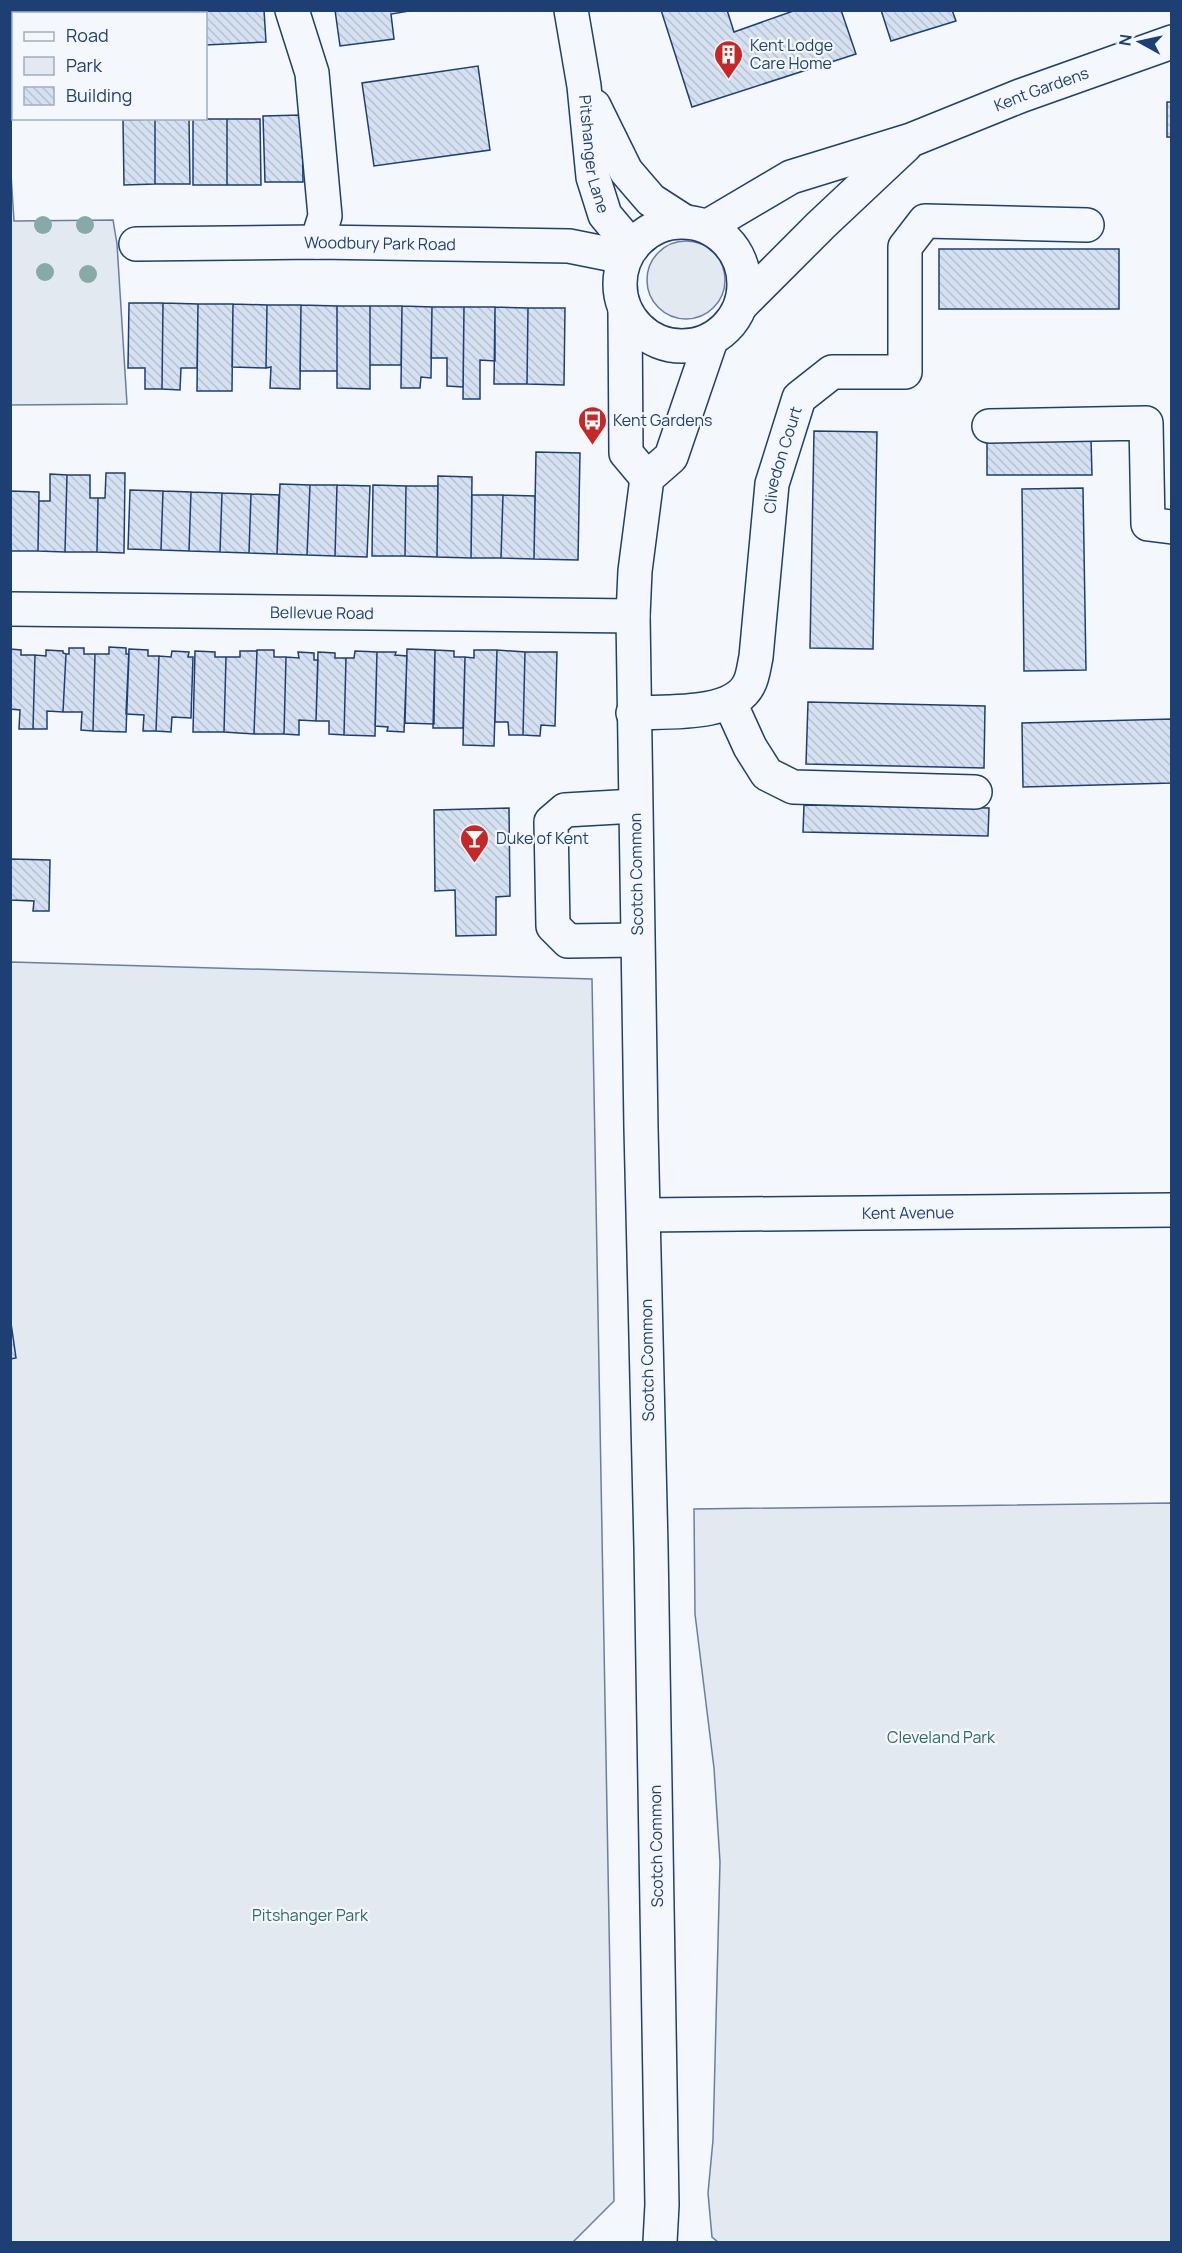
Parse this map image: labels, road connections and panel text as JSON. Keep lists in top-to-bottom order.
{
  "streets": {
    "main road": [
      "Kent Gardens",
      "Pitshanger Lane",
      "Woodbury Park Road",
      "Clivedon Court",
      "Bellevue Road",
      "Scotch Common",
      "Kent Avenue"
    ]
  },
  "crossings": [
    ["Kent Gardens", "Pitshanger Lane"],
    ["Kent Gardens", "Woodbury Park Road"],
    ["Pitshanger Lane", "Woodbury Park Road"],
    ["Bellevue Road", "Scotch Common"],
    ["Scotch Common", "Kent Avenue"]
  ],
  "parks": ["Cleveland Park", "Pitshanger Park"],
  "places": {
    "building": ["Kent Lodge Care Home"],
    "bus stop": ["Kent Gardens"],
    "bar": ["Duke of Kent"]
  },
  "legend": ["Road", "Park", "Building"],
  "north": "left"
}
